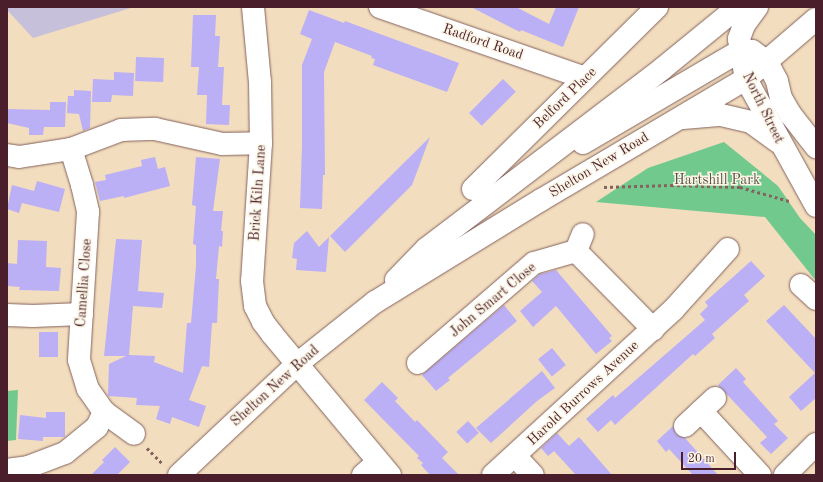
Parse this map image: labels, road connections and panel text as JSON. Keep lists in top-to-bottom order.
{
  "streets": {
    "street": [
      "Radford Road",
      "Belford Place",
      "North Street",
      "Shelton New Road",
      "Brick Kiln Lane",
      "Camellia Close",
      "John Smart Close",
      "Harold Burrows Avenue"
    ]
  },
  "crossings": [
    ["Radford Road", "Belford Place"],
    ["North Street", "Shelton New Road"],
    ["Shelton New Road", "Brick Kiln Lane"],
    ["John Smart Close", "Harold Burrows Avenue"]
  ],
  "parks": ["Hartshill Park"],
  "scale_bar": "20 m"
}
